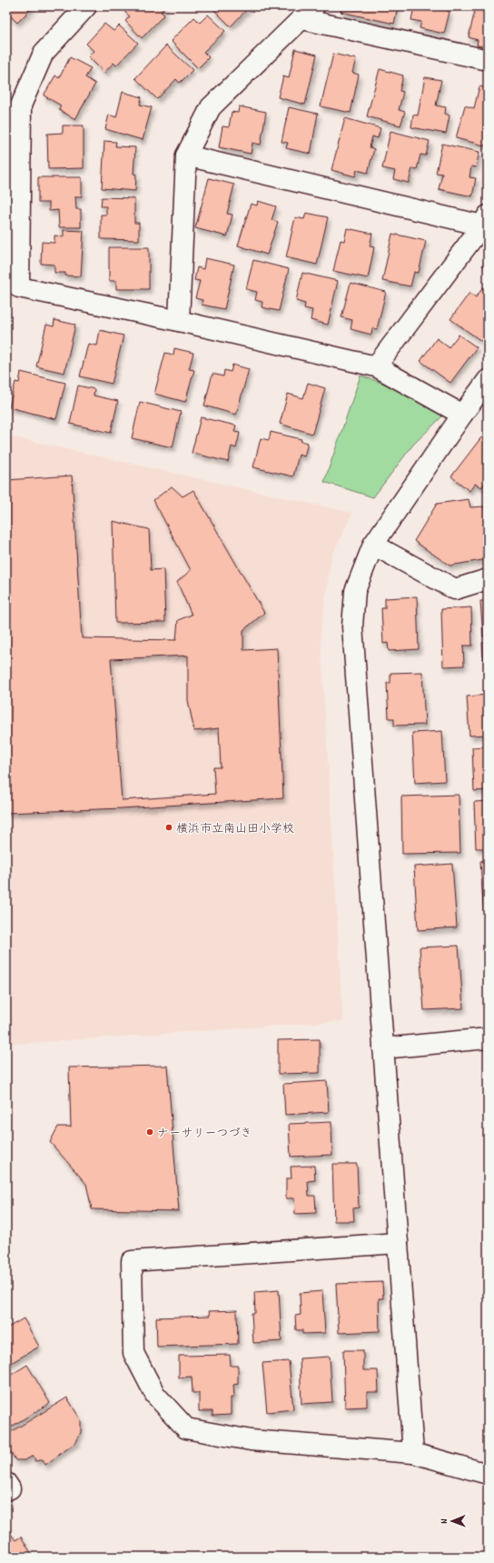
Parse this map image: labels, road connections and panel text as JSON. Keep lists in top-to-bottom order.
{
  "places": ["横浜市立南山田小学校", "ナーサリーつづき"],
  "north": "left"
}
